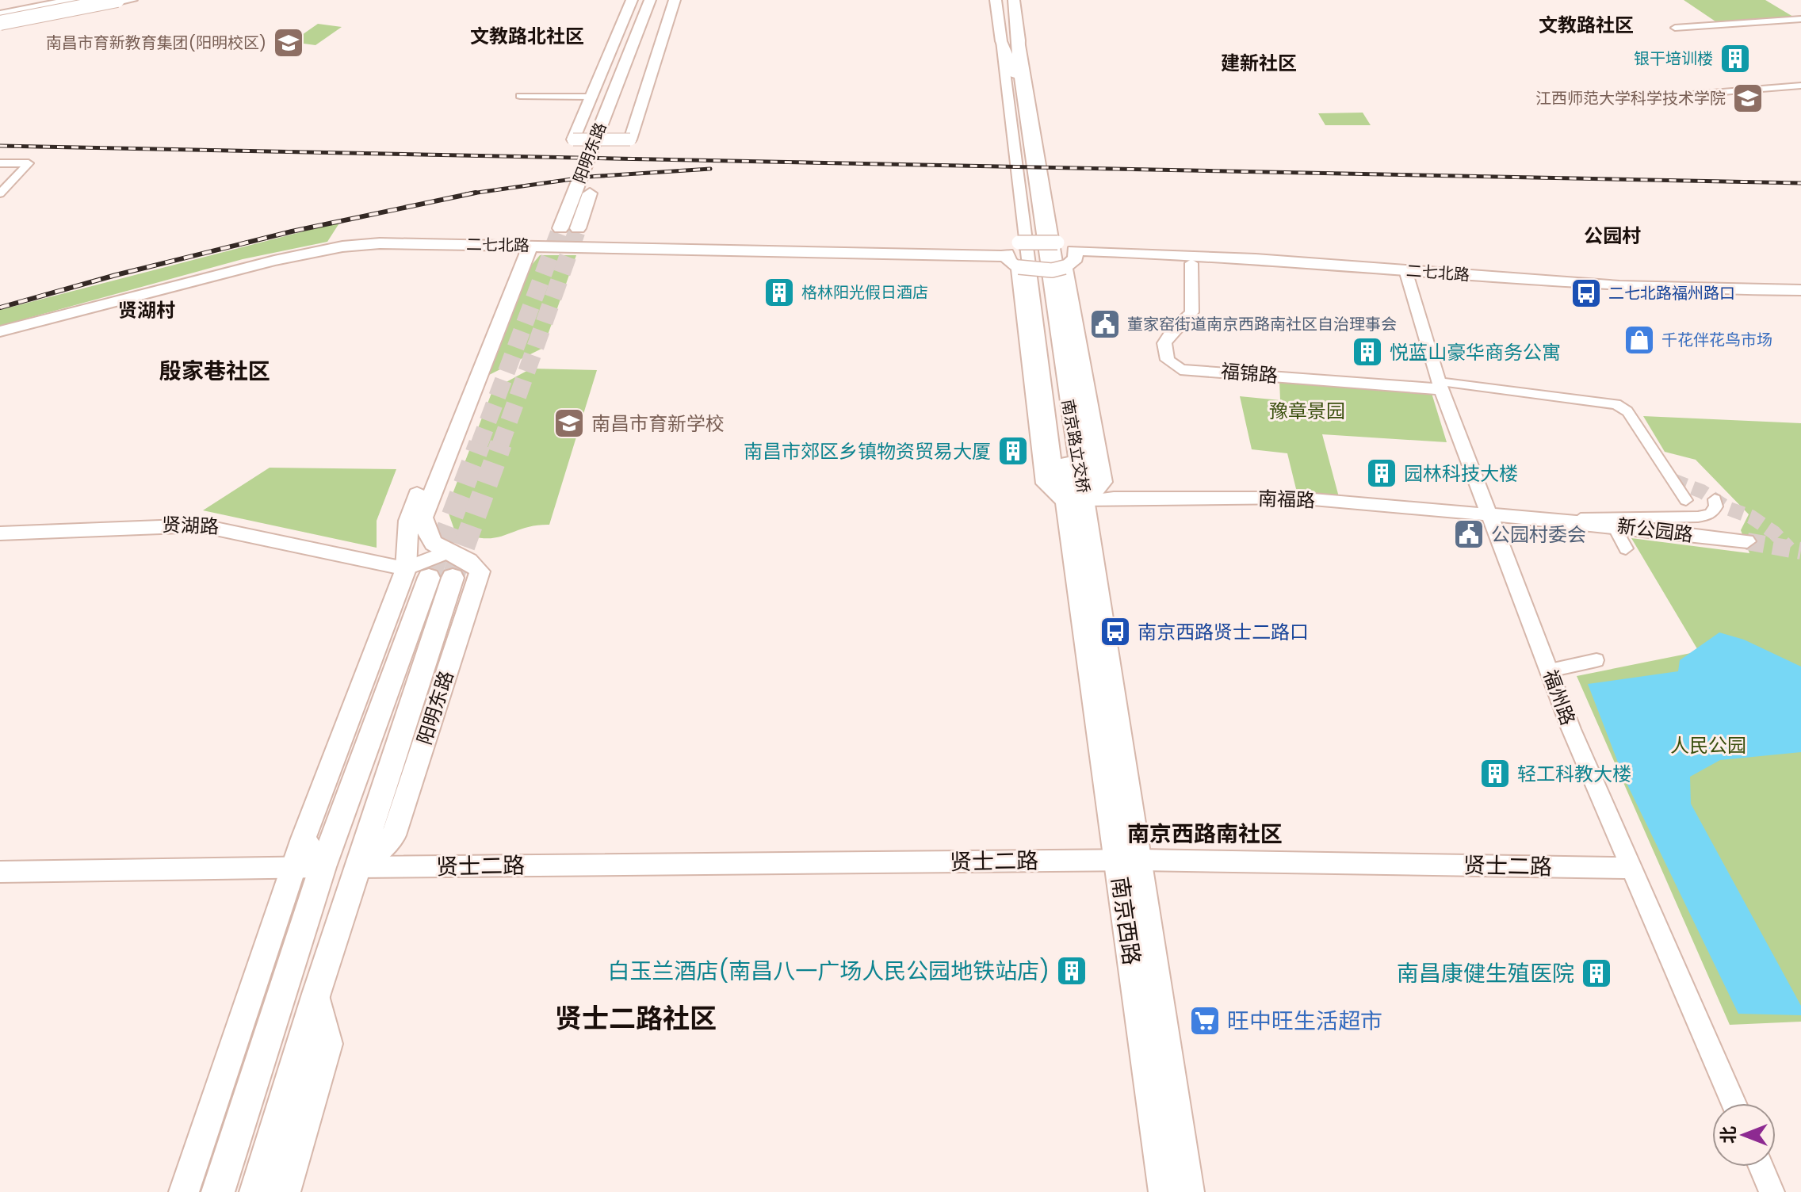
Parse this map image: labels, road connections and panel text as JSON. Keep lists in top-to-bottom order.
{
  "streets": {
    "main road": [
      "阳明东路",
      "二七北路",
      "南京路立交桥",
      "南京西路"
    ],
    "street": [
      "福锦路",
      "南福路",
      "贤湖路",
      "新公园路",
      "福州路",
      "贤士二路"
    ]
  },
  "crossings": [
    ["阳明东路", "二七北路"],
    ["阳明东路", "贤士二路"],
    ["二七北路", "福锦路"],
    ["二七北路", "福州路"],
    ["福锦路", "福州路"],
    ["南京路立交桥", "南福路"],
    ["南京路立交桥", "南京西路"],
    ["南福路", "新公园路"],
    ["南福路", "福州路"],
    ["南福路", "南京西路"],
    ["新公园路", "福州路"],
    ["福州路", "贤士二路"],
    ["贤士二路", "南京西路"]
  ],
  "districts": [
    "文教路社区",
    "文教路北社区",
    "建新社区",
    "公园村",
    "贤湖村",
    "殷家巷社区",
    "南京西路南社区",
    "贤士二路社区"
  ],
  "parks": ["豫章景园", "人民公园"],
  "places": {
    "school or university": ["南昌市育新教育集团(阳明校区)", "江西师范大学科学技术学院", "南昌市育新学校"],
    "building": [
      "银干培训楼",
      "格林阳光假日酒店",
      "悦蓝山豪华商务公寓",
      "南昌市郊区乡镇物资贸易大厦",
      "园林科技大楼",
      "轻工科教大楼",
      "白玉兰酒店(南昌八一广场人民公园地铁站店)",
      "南昌康健生殖医院"
    ],
    "bus stop": ["二七北路福州路口", "南京西路贤士二路口"],
    "public building": ["董家窑街道南京西路南社区自治理事会", "公园村委会"],
    "shop": ["千花伴花鸟市场"],
    "supermarket": ["旺中旺生活超市"]
  },
  "north": "left"
}
